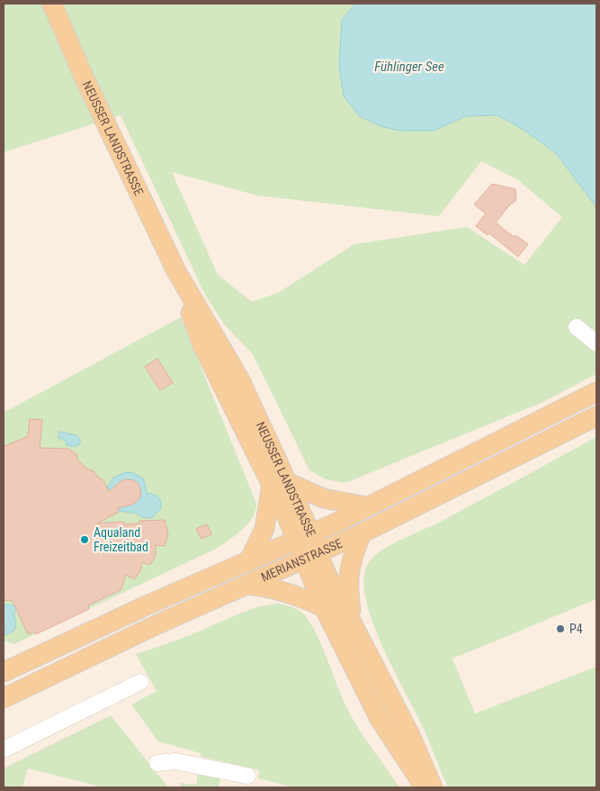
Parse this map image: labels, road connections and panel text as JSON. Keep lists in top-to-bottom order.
{
  "streets": {
    "main road": ["NEUSSER LANDSTRASSE", "MERIANSTRASSE"]
  },
  "crossings": [
    ["NEUSSER LANDSTRASSE", "MERIANSTRASSE"]
  ],
  "water": ["Fühlinger See"],
  "places": ["Aqualand Freizeitbad", "P4"]
}
